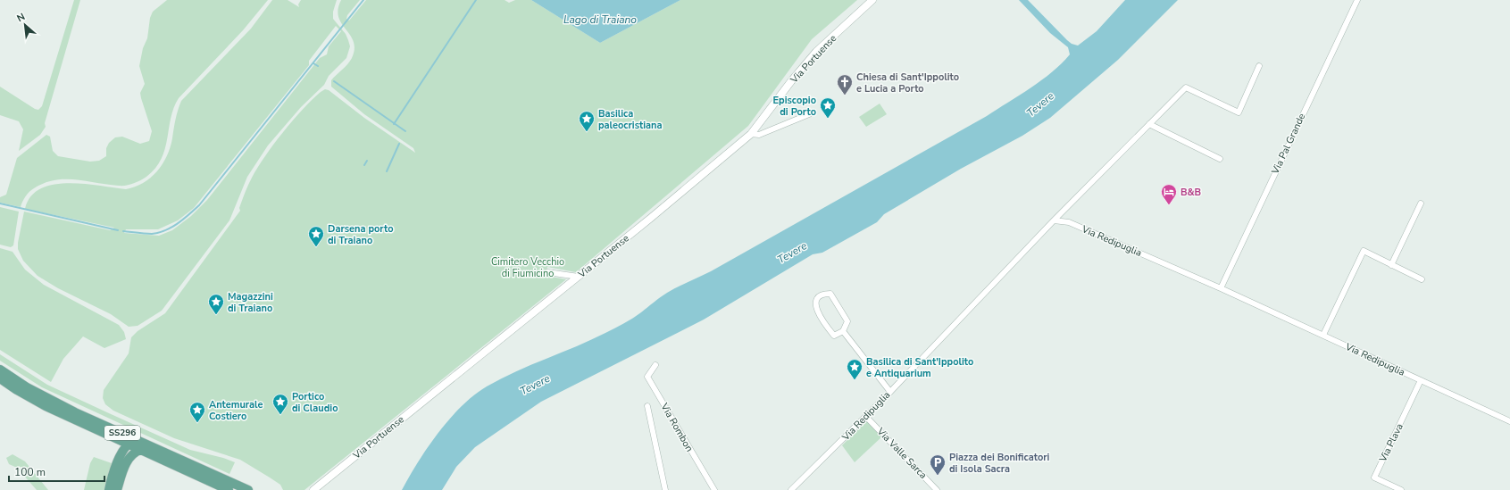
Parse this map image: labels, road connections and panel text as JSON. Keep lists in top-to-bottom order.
{
  "streets": {
    "main road": ["SS296"],
    "street": [
      "Via Portuense",
      "Via Pal Grande",
      "Via Redipuglia",
      "Via Rombon",
      "Via Plava",
      "Via Valle Sarca"
    ]
  },
  "crossings": [
    ["Via Pal Grande", "Via Redipuglia"],
    ["Via Redipuglia", "Via Plava"],
    ["Via Redipuglia", "Via Valle Sarca"]
  ],
  "water": ["Lago di Traiano", "Tevere"],
  "parks": ["Cimitero Vecchio di Fiumicino"],
  "places": {
    "church": ["Chiesa di Sant'Ippolito e Lucia a Porto"],
    "place": [
      "Episcopio di Porto",
      "Basilica paleocristiana",
      "Darsena porto di Traiano",
      "Magazzini di Traiano",
      "Basilica di Sant'Ippolito e Antiquarium",
      "Portico di Claudio",
      "Antemurale Costiero"
    ],
    "hotel": ["B&B"],
    "parking": ["Piazza dei Bonificatori di Isola Sacra"]
  },
  "scale_bar": "100 m",
  "north": "top left"
}
